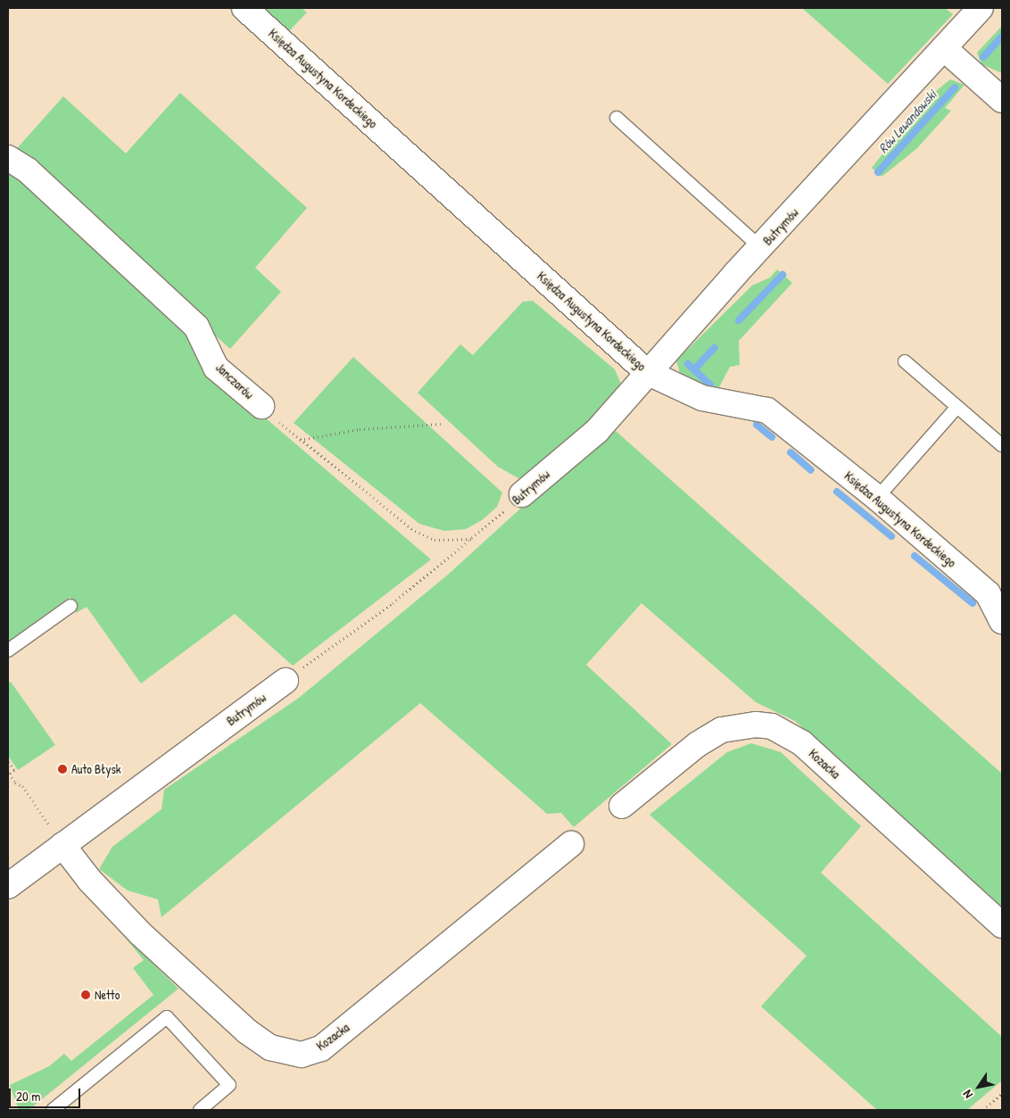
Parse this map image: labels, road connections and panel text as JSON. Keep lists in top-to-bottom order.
{
  "streets": {
    "street": [
      "Księdza Augustyna Kordeckiego",
      "Butrymów",
      "Janczarów",
      "Kozacka"
    ]
  },
  "crossings": [
    ["Księdza Augustyna Kordeckiego", "Butrymów"],
    ["Butrymów", "Janczarów"],
    ["Butrymów", "Kozacka"]
  ],
  "water": ["Rów Lewandowski"],
  "places": ["Auto Błysk", "Netto"],
  "scale_bar": "20 m",
  "north": "bottom left"
}
